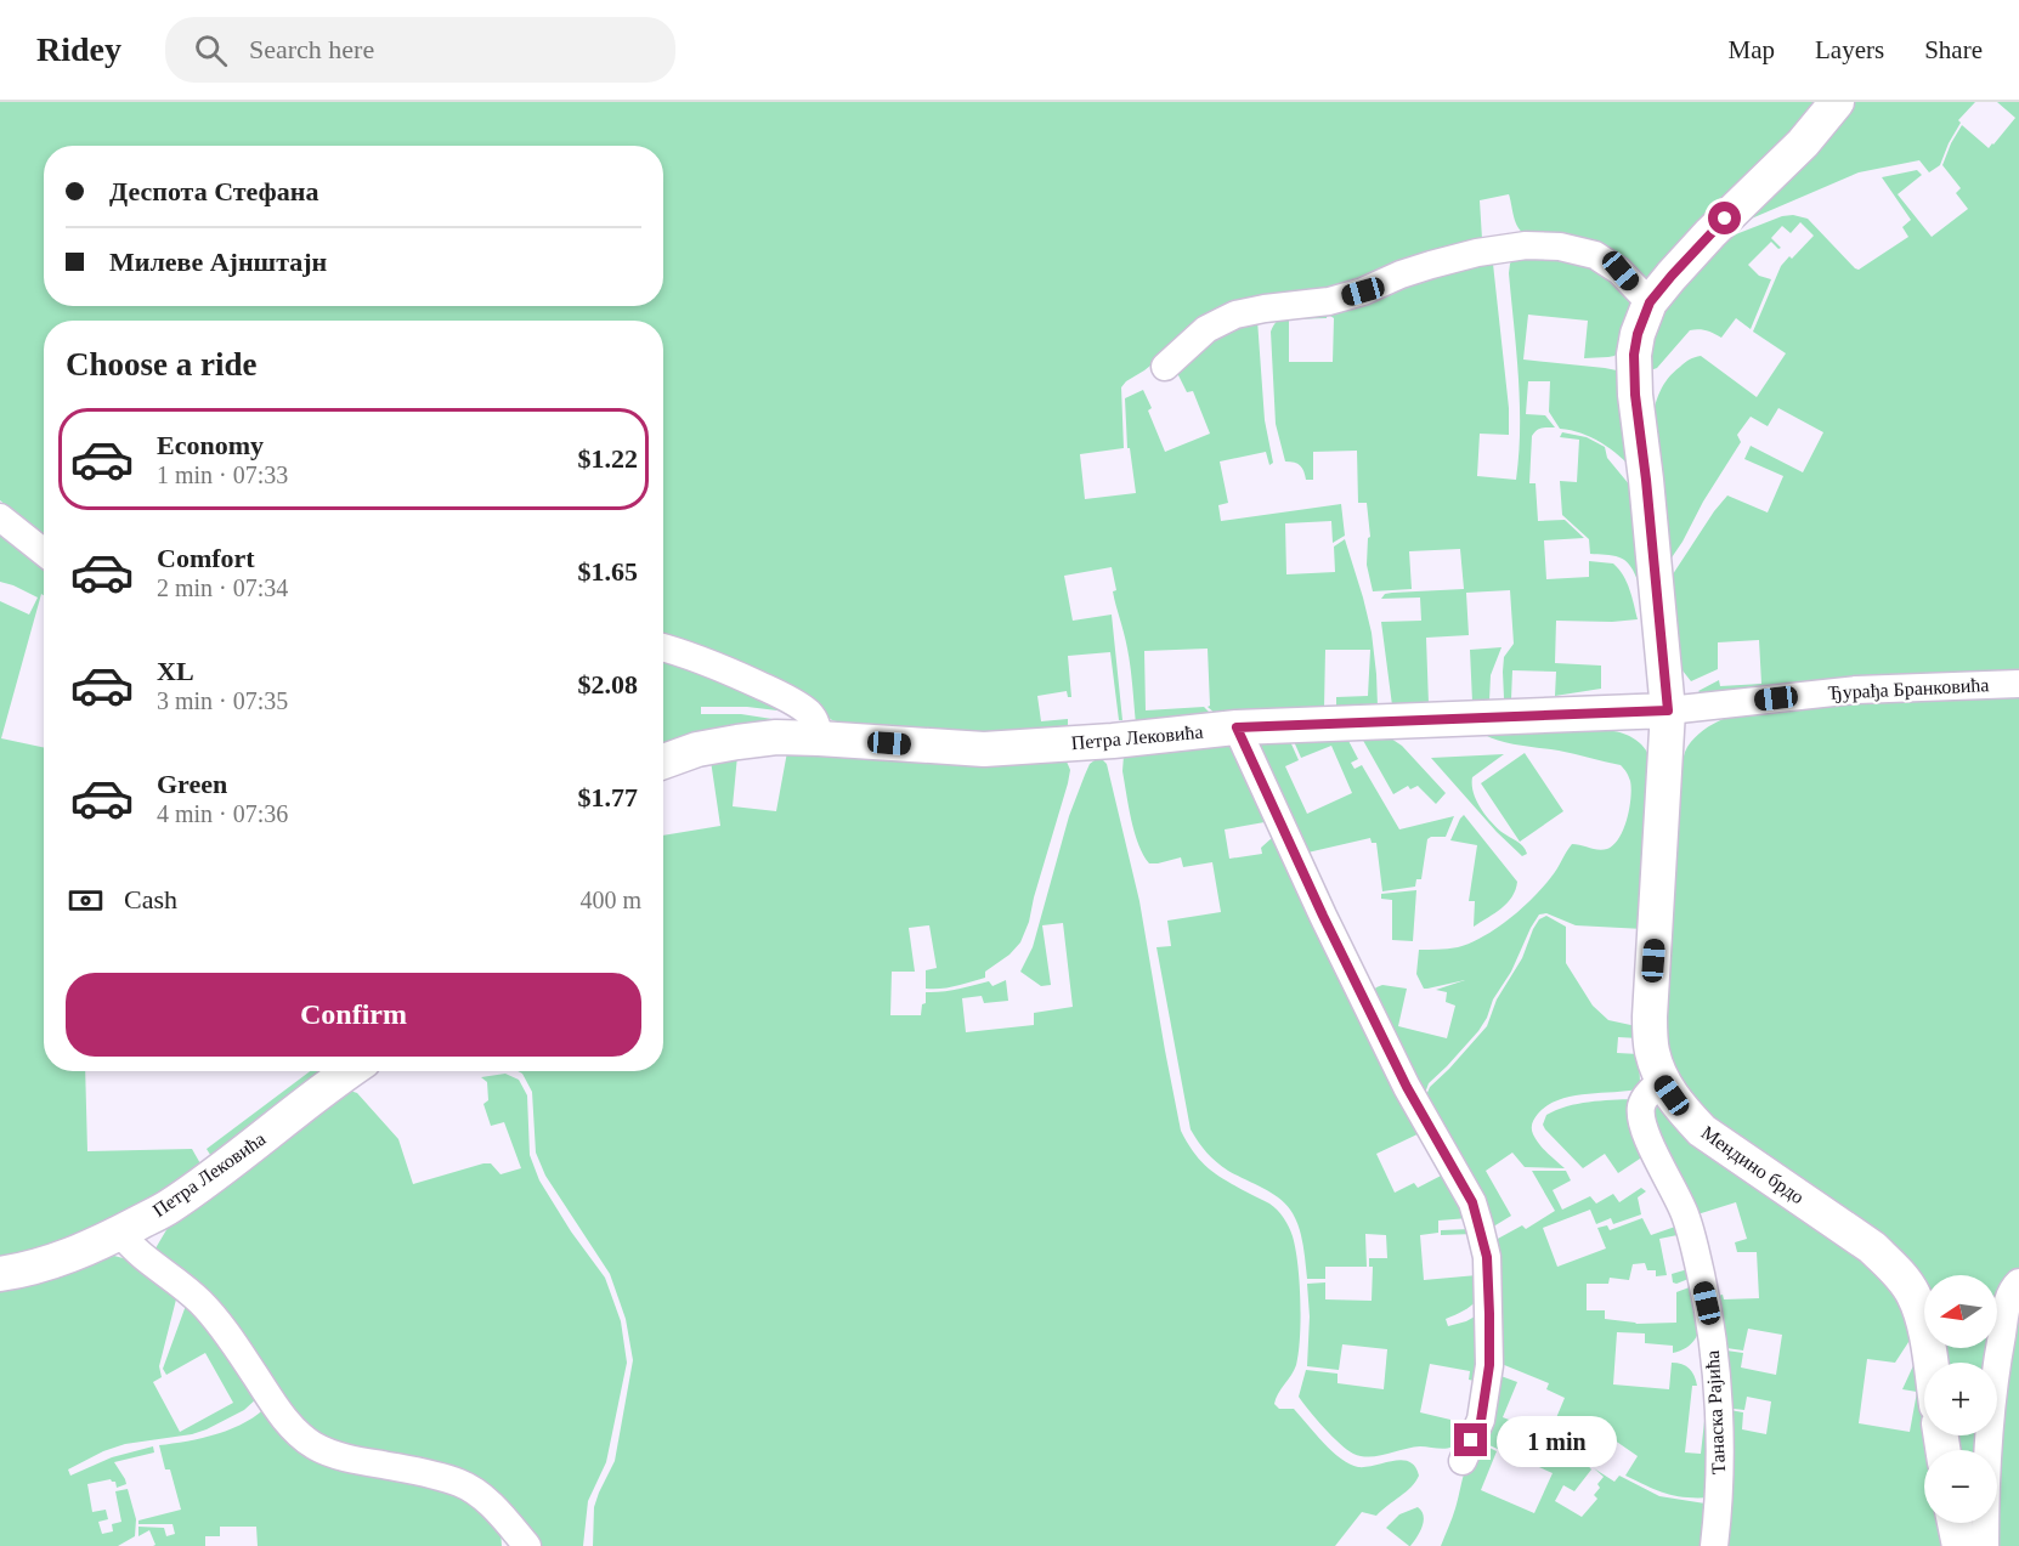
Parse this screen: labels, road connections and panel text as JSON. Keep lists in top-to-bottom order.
{
  "streets": {
    "street": [
      "Ђурађа Бранковића",
      "Петра Лековића",
      "Мендино брдо",
      "Танаска Рајића"
    ]
  },
  "crossings": [
    ["Ђурађа Бранковића", "Петра Лековића"],
    ["Ђурађа Бранковића", "Мендино брдо"],
    ["Петра Лековића", "Мендино брдо"],
    ["Мендино брдо", "Танаска Рајића"]
  ],
  "north": "left",
  "page": {
    "header": "Ridey",
    "search": "Search here",
    "nav": ["Map", "Layers", "Share"],
    "banner": ["Деспота Стефана", "Милеве Ајнштајн"],
    "heading": "Choose a ride",
    "list": [
      {
        "name": "Economy",
        "note": "1 min · 07:33",
        "value": "$1.22"
      },
      {
        "name": "Comfort",
        "note": "2 min · 07:34",
        "value": "$1.65"
      },
      {
        "name": "XL",
        "note": "3 min · 07:35",
        "value": "$2.08"
      },
      {
        "name": "Green",
        "note": "4 min · 07:36",
        "value": "$1.77"
      }
    ],
    "pay": ["Cash", "400 m"],
    "buttons": "Confirm",
    "map_buttons": ["+", "−"],
    "bubble": "1 min"
  }
}
